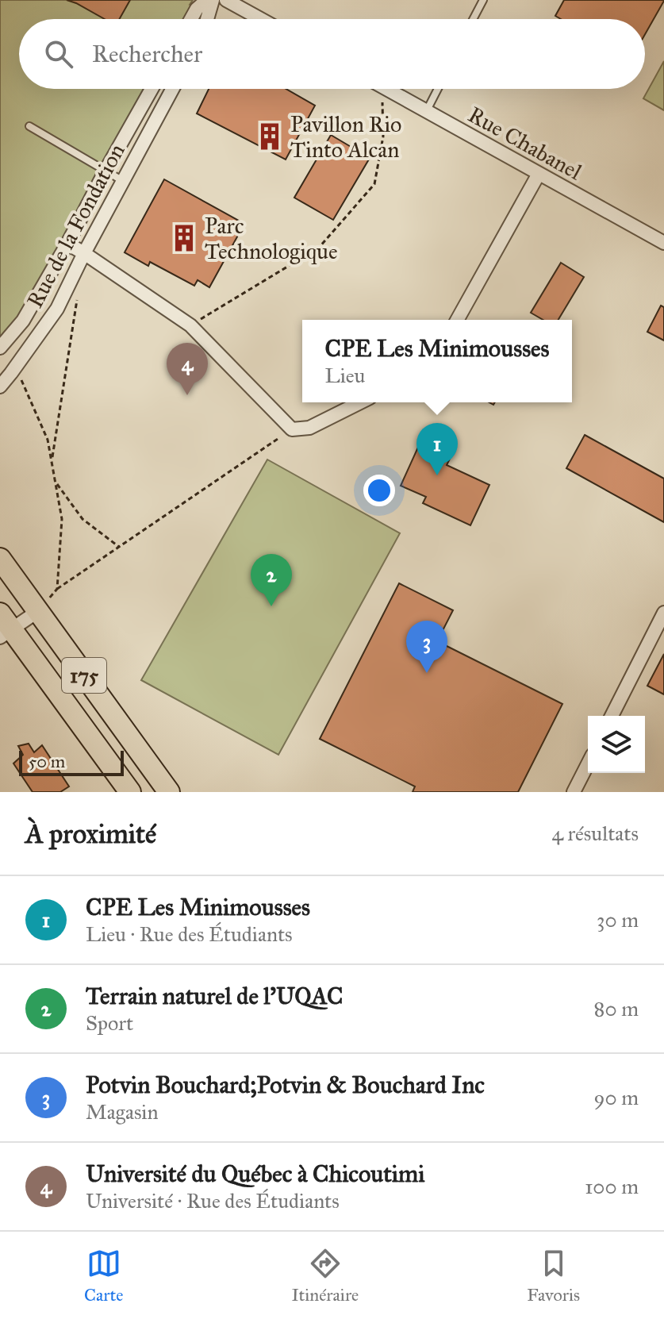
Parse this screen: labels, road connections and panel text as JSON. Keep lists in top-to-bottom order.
{
  "streets": {
    "main road": ["175"],
    "street": ["Rue Chabanel", "Rue de la Fondation"]
  },
  "places": {
    "building": ["Pavillon Rio Tinto Alcan", "Parc Technologique"]
  },
  "scale_bar": "50 m",
  "page": {
    "search": "Rechercher",
    "popup": ["CPE Les Minimousses", "Lieu"],
    "pins": [
      "4",
      "1",
      "2",
      "3"
    ],
    "scale": "50 m",
    "heading": ["À proximité", "4 résultats"],
    "list": [
      {
        "mark": "1",
        "name": "CPE Les Minimousses",
        "note": "Lieu · Rue des Étudiants",
        "value": "30 m"
      },
      {
        "mark": "2",
        "name": "Terrain naturel de l'UQAC",
        "note": "Sport",
        "value": "80 m"
      },
      {
        "mark": "3",
        "name": "Potvin Bouchard;Potvin & Bouchard Inc",
        "note": "Magasin",
        "value": "90 m"
      },
      {
        "mark": "4",
        "name": "Université du Québec à Chicoutimi",
        "note": "Université · Rue des Étudiants",
        "value": "100 m"
      }
    ],
    "nav": ["Carte", "Itinéraire", "Favoris"]
  }
}
